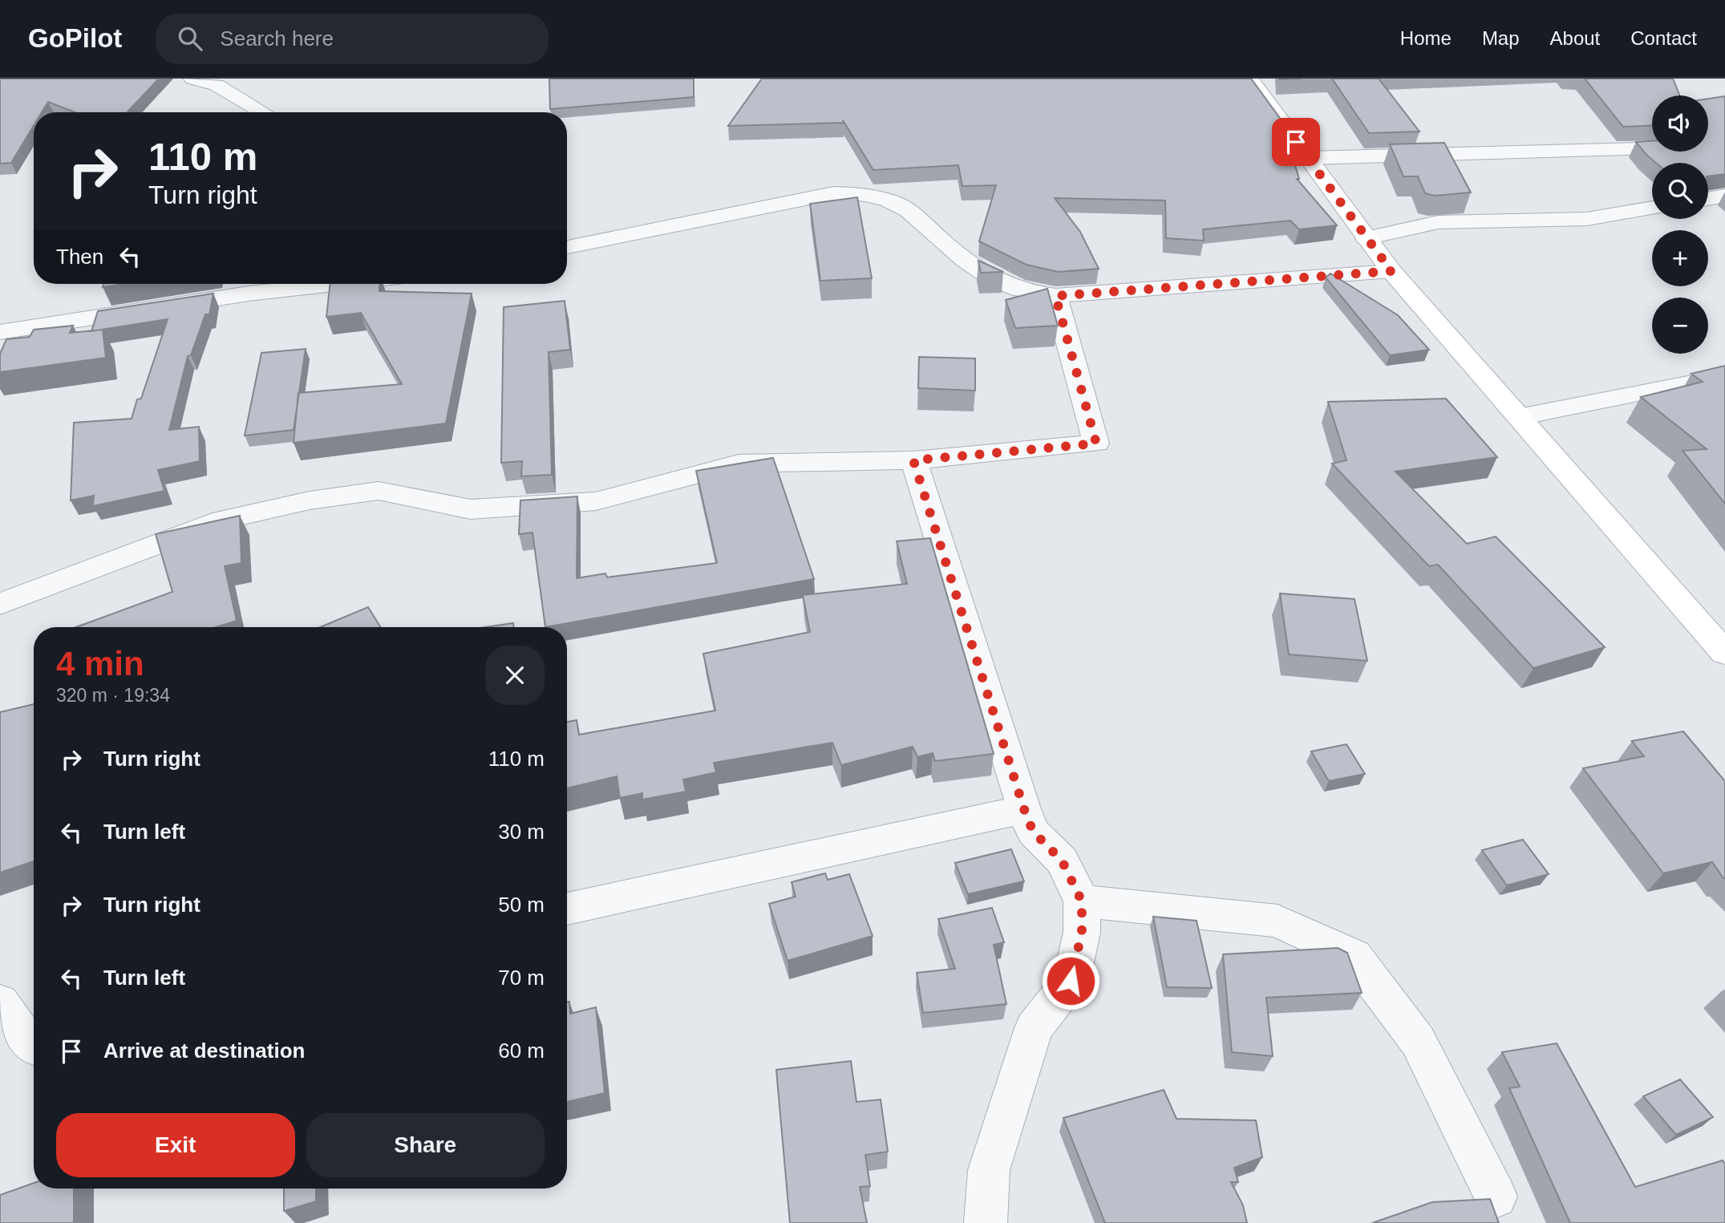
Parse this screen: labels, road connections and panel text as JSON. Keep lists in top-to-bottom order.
{
  "page": {
    "header": "GoPilot",
    "search": "Search here",
    "nav": [
      "Home",
      "Map",
      "About",
      "Contact"
    ],
    "map_buttons": ["+", "−"],
    "turn": ["110 m", "Turn right"],
    "then": "Then",
    "heading": ["4 min", "320 m · 19:34"],
    "list": [
      {
        "name": "Turn right",
        "value": "110 m"
      },
      {
        "name": "Turn left",
        "value": "30 m"
      },
      {
        "name": "Turn right",
        "value": "50 m"
      },
      {
        "name": "Turn left",
        "value": "70 m"
      },
      {
        "name": "Arrive at destination",
        "value": "60 m"
      }
    ],
    "buttons": ["Exit", "Share"]
  }
}
